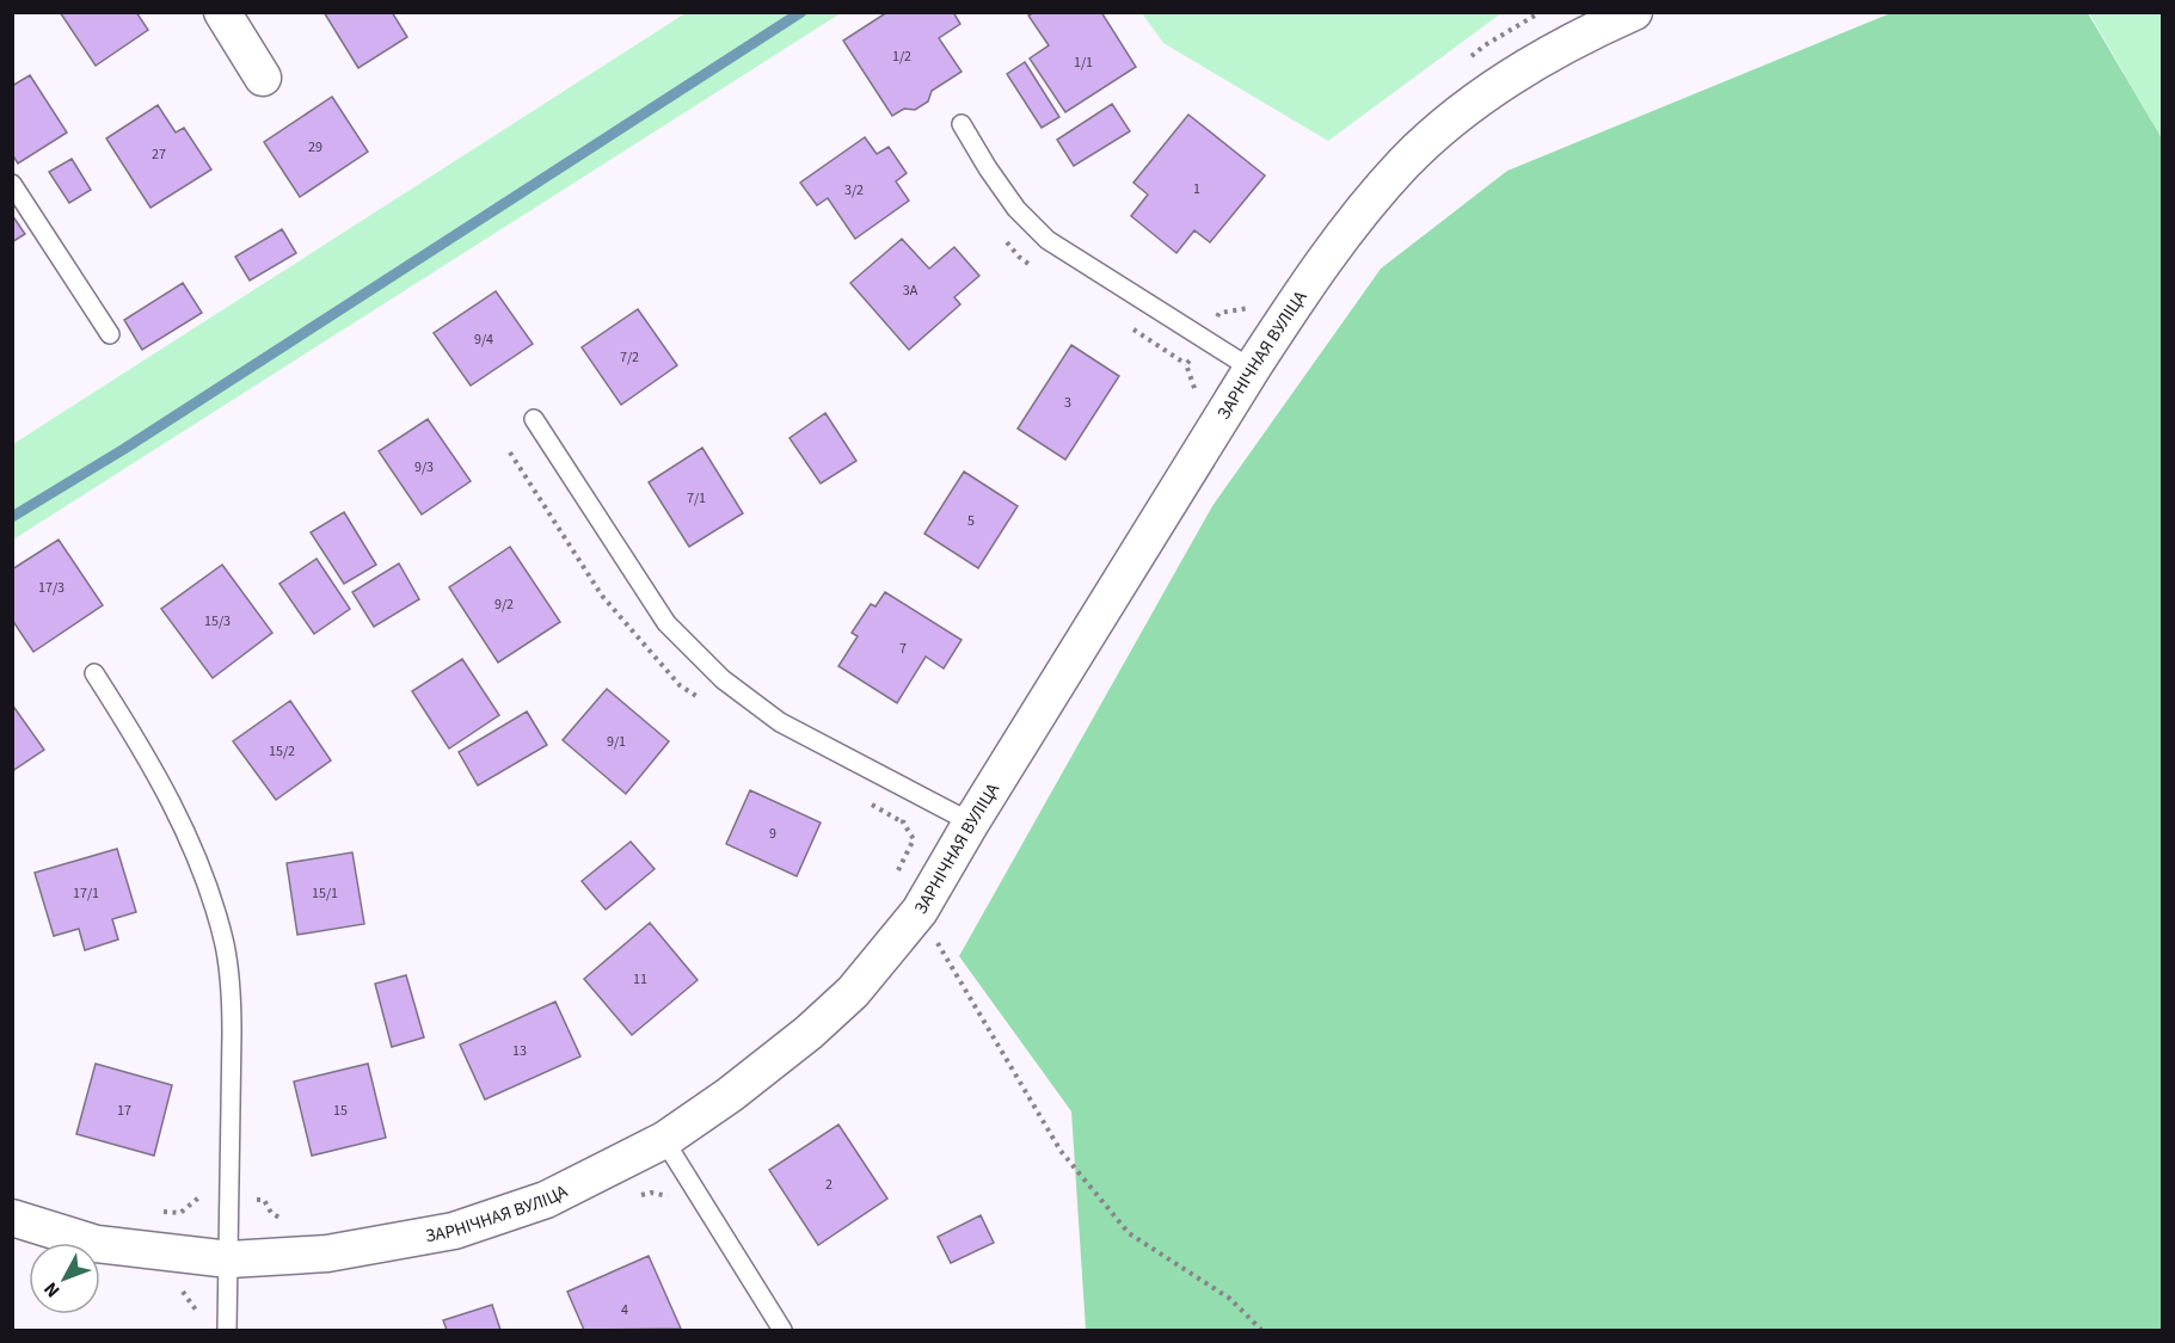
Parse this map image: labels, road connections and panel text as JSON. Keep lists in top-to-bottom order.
{
  "streets": {
    "street": ["ЗАРНІЧНАЯ ВУЛІЦА"]
  },
  "house_numbers": [
    "1/2",
    "1/1",
    "29",
    "27",
    "1",
    "3/2",
    "3А",
    "9/4",
    "7/2",
    "3",
    "9/3",
    "7/1",
    "5",
    "17/3",
    "9/2",
    "15/3",
    "7",
    "9/1",
    "15/2",
    "9",
    "17/1",
    "15/1",
    "11",
    "13",
    "17",
    "15",
    "2",
    "4"
  ],
  "north": "bottom left"
}
